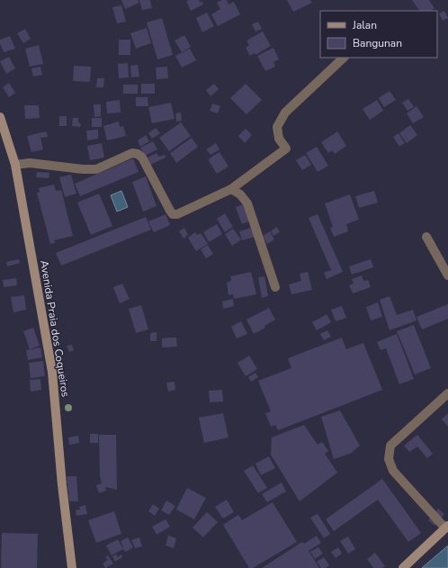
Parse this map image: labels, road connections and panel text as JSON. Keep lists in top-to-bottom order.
{
  "streets": {
    "street": ["Avenida Praia dos Coqueiros"]
  },
  "legend": ["Jalan", "Bangunan"]
}
